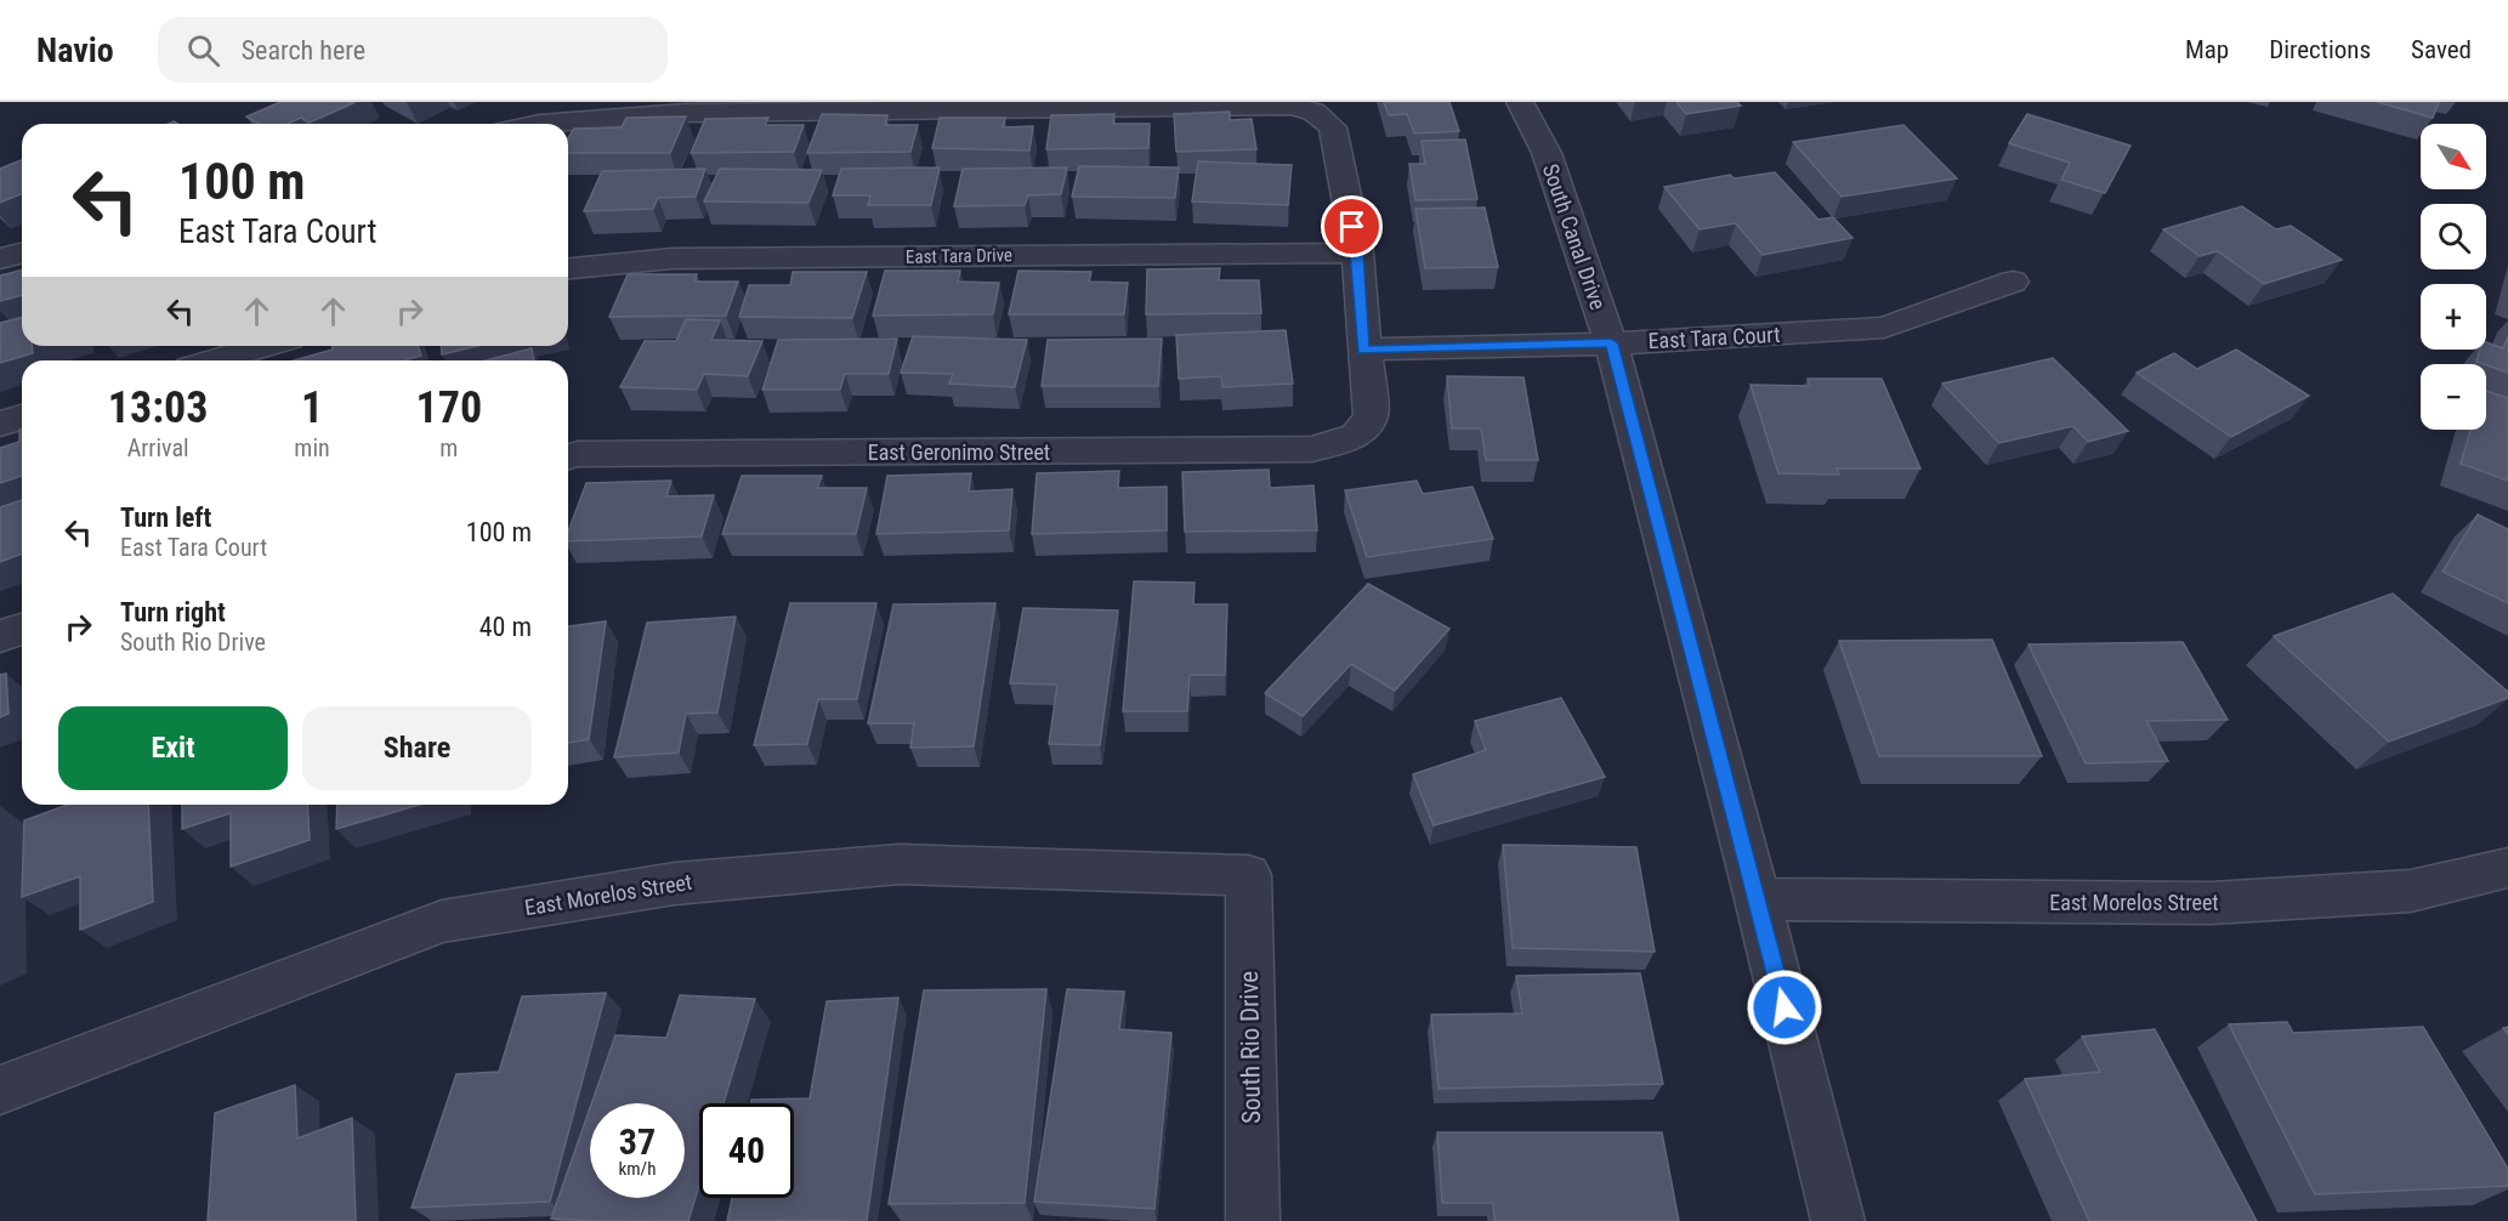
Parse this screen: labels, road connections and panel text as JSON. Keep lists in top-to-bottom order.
{
  "streets": {
    "street": [
      "South Canal Drive",
      "East Tara Drive",
      "East Tara Court",
      "East Geronimo Street",
      "East Morelos Street",
      "South Rio Drive"
    ]
  },
  "crossings": [
    ["South Canal Drive", "East Tara Court"],
    ["South Canal Drive", "East Morelos Street"],
    ["East Tara Court", "East Geronimo Street"],
    ["East Morelos Street", "South Rio Drive"]
  ],
  "north": "bottom right",
  "page": {
    "header": "Navio",
    "search": "Search here",
    "nav": ["Map", "Directions", "Saved"],
    "map_buttons": ["+", "−"],
    "turn": ["100 m", "East Tara Court"],
    "eta": [
      "13:03",
      "Arrival",
      "1",
      "min",
      "170",
      "m"
    ],
    "list": [
      {
        "name": "Turn left",
        "note": "East Tara Court",
        "value": "100 m"
      },
      {
        "name": "Turn right",
        "note": "South Rio Drive",
        "value": "40 m"
      }
    ],
    "buttons": ["Exit", "Share"],
    "speed": "37 km/h",
    "limit": "40"
  }
}
